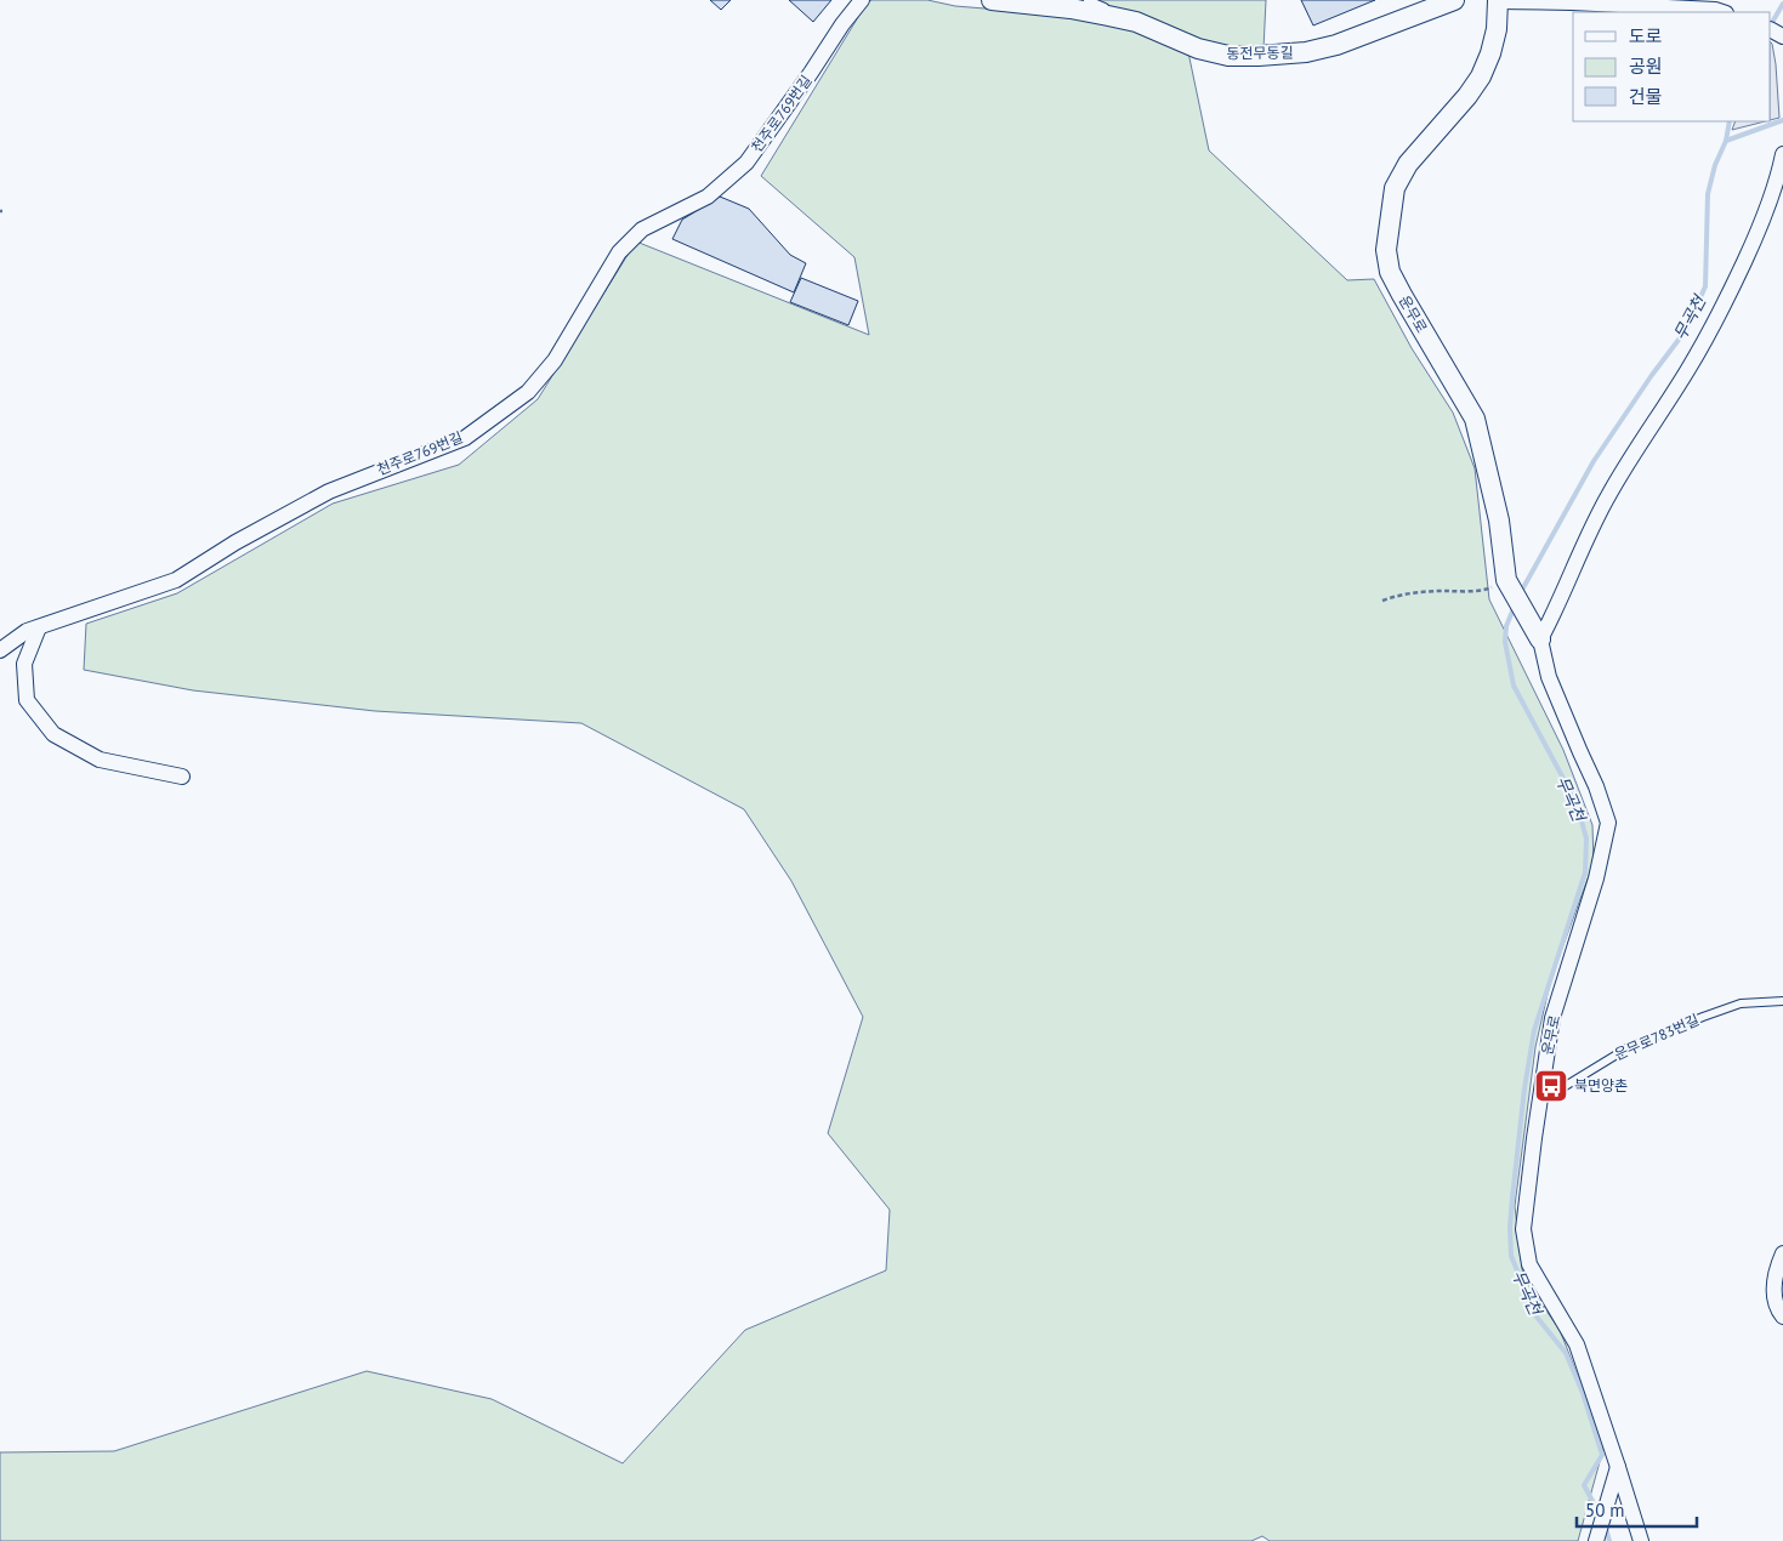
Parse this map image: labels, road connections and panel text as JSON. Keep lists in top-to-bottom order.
{
  "streets": {
    "street": ["동전무동길", "천주로769번길", "운무로"],
    "lane": ["운무로783번길"]
  },
  "crossings": [
    ["운무로", "운무로783번길"]
  ],
  "water": ["무곡천"],
  "places": {
    "bus stop": ["북면양촌"]
  },
  "legend": ["도로", "공원", "건물"],
  "scale_bar": "50 m"
}
